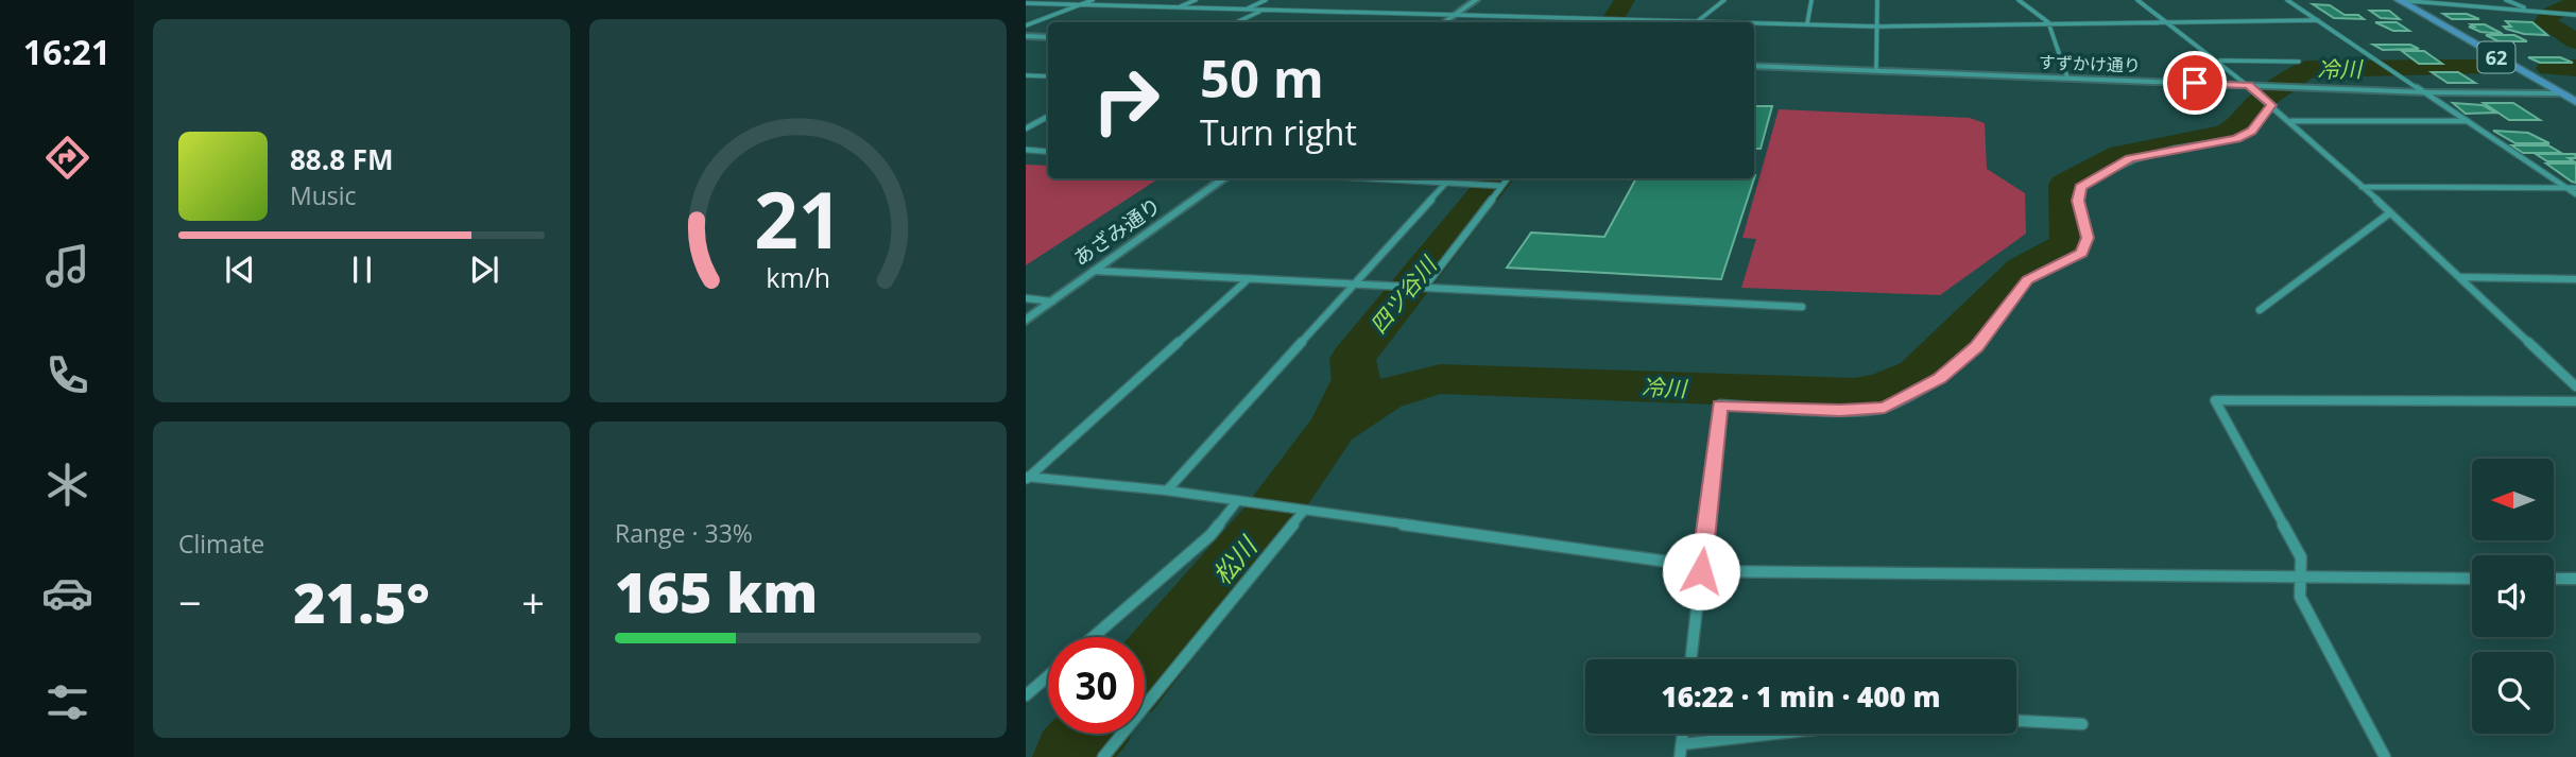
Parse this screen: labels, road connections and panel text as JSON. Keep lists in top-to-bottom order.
{
  "streets": {
    "main road": ["62"],
    "street": ["すずかけ通り", "あざみ通り"]
  },
  "crossings": [
    ["62", "すずかけ通り"]
  ],
  "water": ["冷川", "四ツ谷川", "松川"],
  "north": "left",
  "page": {
    "tabs": "16:21",
    "turn": ["50 m", "Turn right"],
    "song": ["88.8 FM", "Music"],
    "tile": [
      "Climate",
      ["Range · 33%", "165 km"]
    ],
    "heat": ["−", "21.5°", "+"],
    "limit": "30",
    "trip": "16:22 · 1 min · 400 m",
    "gauge": ["21", "km/h"]
  }
}
